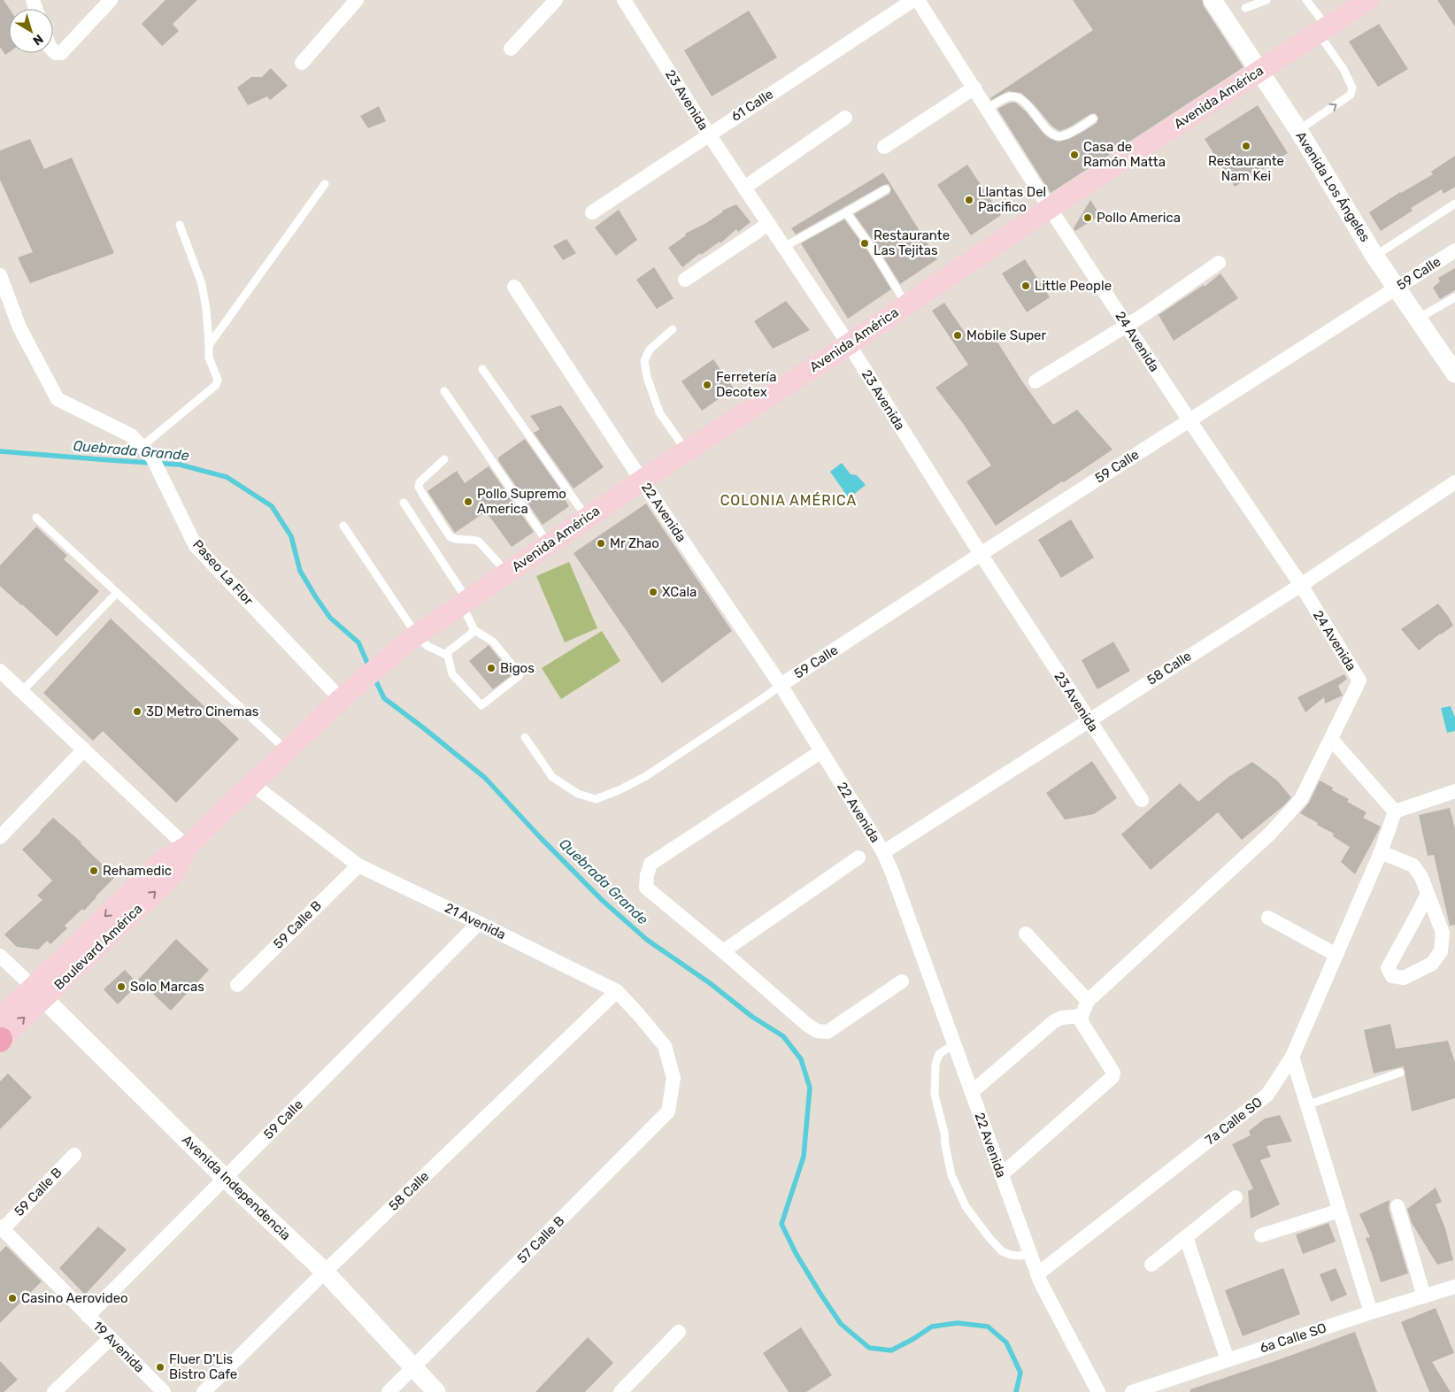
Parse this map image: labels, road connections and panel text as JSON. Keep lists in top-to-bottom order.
{
  "streets": {
    "main road": ["Avenida América", "Boulevard América"],
    "street": [
      "23 Avenida",
      "61 Calle",
      "Avenida Los Ángeles",
      "59 Calle",
      "24 Avenida",
      "22 Avenida",
      "Paseo La Flor",
      "58 Calle",
      "21 Avenida",
      "59 Calle B",
      "7a Calle SO",
      "Avenida Independencia",
      "57 Calle B",
      "6a Calle SO",
      "19 Avenida"
    ]
  },
  "crossings": [
    ["Avenida América", "23 Avenida"],
    ["Avenida América", "Avenida Los Ángeles"],
    ["Avenida América", "24 Avenida"],
    ["Avenida América", "22 Avenida"],
    ["Avenida América", "Paseo La Flor"],
    ["Avenida América", "Boulevard América"],
    ["23 Avenida", "61 Calle"],
    ["23 Avenida", "59 Calle"],
    ["23 Avenida", "58 Calle"],
    ["Avenida Los Ángeles", "59 Calle"],
    ["59 Calle", "24 Avenida"],
    ["59 Calle", "22 Avenida"],
    ["59 Calle", "21 Avenida"],
    ["59 Calle", "Avenida Independencia"],
    ["59 Calle", "19 Avenida"],
    ["24 Avenida", "58 Calle"],
    ["22 Avenida", "58 Calle"],
    ["22 Avenida", "7a Calle SO"],
    ["Paseo La Flor", "Boulevard América"],
    ["58 Calle", "21 Avenida"],
    ["58 Calle", "Avenida Independencia"],
    ["21 Avenida", "59 Calle B"],
    ["21 Avenida", "Boulevard América"],
    ["21 Avenida", "57 Calle B"],
    ["59 Calle B", "19 Avenida"],
    ["Boulevard América", "Avenida Independencia"],
    ["Avenida Independencia", "57 Calle B"]
  ],
  "districts": ["COLONIA AMÉRICA"],
  "water": ["Quebrada Grande"],
  "places": [
    "Restaurante Nam Kei",
    "Casa de Ramón Matta",
    "Llantas Del Pacifico",
    "Pollo America",
    "Restaurante Las Tejitas",
    "Little People",
    "Mobile Super",
    "Ferretería Decotex",
    "Pollo Supremo America",
    "Mr Zhao",
    "XCala",
    "Bigos",
    "3D Metro Cinemas",
    "Rehamedic",
    "Solo Marcas",
    "Casino Aerovideo",
    "Fluer D'Lis Bistro Cafe"
  ],
  "north": "bottom right"
}
